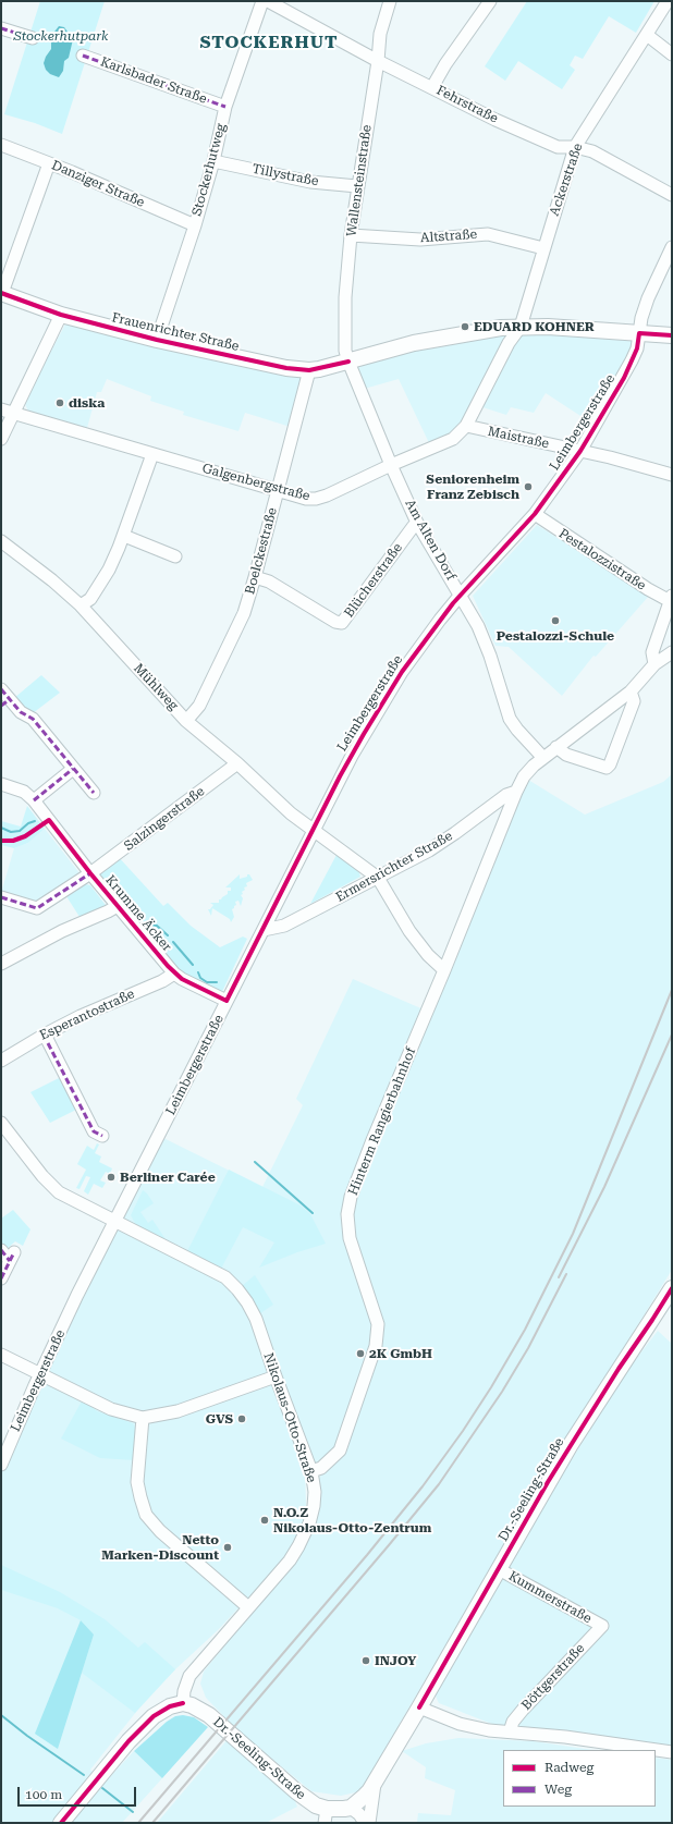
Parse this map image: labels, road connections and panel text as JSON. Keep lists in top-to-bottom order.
{
  "streets": {
    "main road": ["Frauenrichter Straße", "Dr.-Seeling-Straße"],
    "street": [
      "Karlsbader Straße",
      "Fehrstraße",
      "Stockerhutweg",
      "Tillystraße",
      "Ackerstraße",
      "Wallensteinstraße",
      "Danziger Straße",
      "Altstraße",
      "Leimbergerstraße",
      "Maistraße",
      "Galgenbergstraße",
      "Am Alten Dorf",
      "Boelckestraße",
      "Pestalozzistraße",
      "Blücherstraße",
      "Mühlweg",
      "Salzingerstraße",
      "Ermersrichter Straße",
      "Krumme Äcker",
      "Esperantostraße",
      "Hinterm Rangierbahnhof",
      "Nikolaus-Otto-Straße",
      "Kummerstraße",
      "Böttgerstraße"
    ]
  },
  "crossings": [
    ["Karlsbader Straße", "Stockerhutweg"],
    ["Fehrstraße", "Ackerstraße"],
    ["Fehrstraße", "Wallensteinstraße"],
    ["Stockerhutweg", "Tillystraße"],
    ["Stockerhutweg", "Danziger Straße"],
    ["Stockerhutweg", "Frauenrichter Straße"],
    ["Tillystraße", "Wallensteinstraße"],
    ["Ackerstraße", "Altstraße"],
    ["Ackerstraße", "Frauenrichter Straße"],
    ["Ackerstraße", "Galgenbergstraße"],
    ["Wallensteinstraße", "Altstraße"],
    ["Wallensteinstraße", "Frauenrichter Straße"],
    ["Wallensteinstraße", "Am Alten Dorf"],
    ["Frauenrichter Straße", "Leimbergerstraße"],
    ["Frauenrichter Straße", "Galgenbergstraße"],
    ["Frauenrichter Straße", "Am Alten Dorf"],
    ["Frauenrichter Straße", "Boelckestraße"],
    ["Leimbergerstraße", "Maistraße"],
    ["Leimbergerstraße", "Am Alten Dorf"],
    ["Leimbergerstraße", "Pestalozzistraße"],
    ["Leimbergerstraße", "Mühlweg"],
    ["Leimbergerstraße", "Ermersrichter Straße"],
    ["Leimbergerstraße", "Krumme Äcker"],
    ["Leimbergerstraße", "Nikolaus-Otto-Straße"],
    ["Maistraße", "Galgenbergstraße"],
    ["Galgenbergstraße", "Am Alten Dorf"],
    ["Galgenbergstraße", "Boelckestraße"],
    ["Am Alten Dorf", "Blücherstraße"],
    ["Boelckestraße", "Blücherstraße"],
    ["Boelckestraße", "Mühlweg"],
    ["Mühlweg", "Salzingerstraße"],
    ["Mühlweg", "Ermersrichter Straße"],
    ["Salzingerstraße", "Krumme Äcker"],
    ["Ermersrichter Straße", "Hinterm Rangierbahnhof"],
    ["Krumme Äcker", "Esperantostraße"],
    ["Hinterm Rangierbahnhof", "Nikolaus-Otto-Straße"],
    ["Nikolaus-Otto-Straße", "Dr.-Seeling-Straße"],
    ["Dr.-Seeling-Straße", "Kummerstraße"],
    ["Kummerstraße", "Böttgerstraße"]
  ],
  "districts": ["STOCKERHUT"],
  "parks": ["Stockerhutpark"],
  "places": [
    "EDUARD KOHNER",
    "diska",
    "Seniorenheim Franz Zebisch",
    "Pestalozzi-Schule",
    "Berliner Carée",
    "2K GmbH",
    "GVS",
    "N.O.Z Nikolaus-Otto-Zentrum",
    "Netto Marken-Discount",
    "INJOY"
  ],
  "legend": ["Radweg", "Weg"],
  "scale_bar": "100 m"
}
